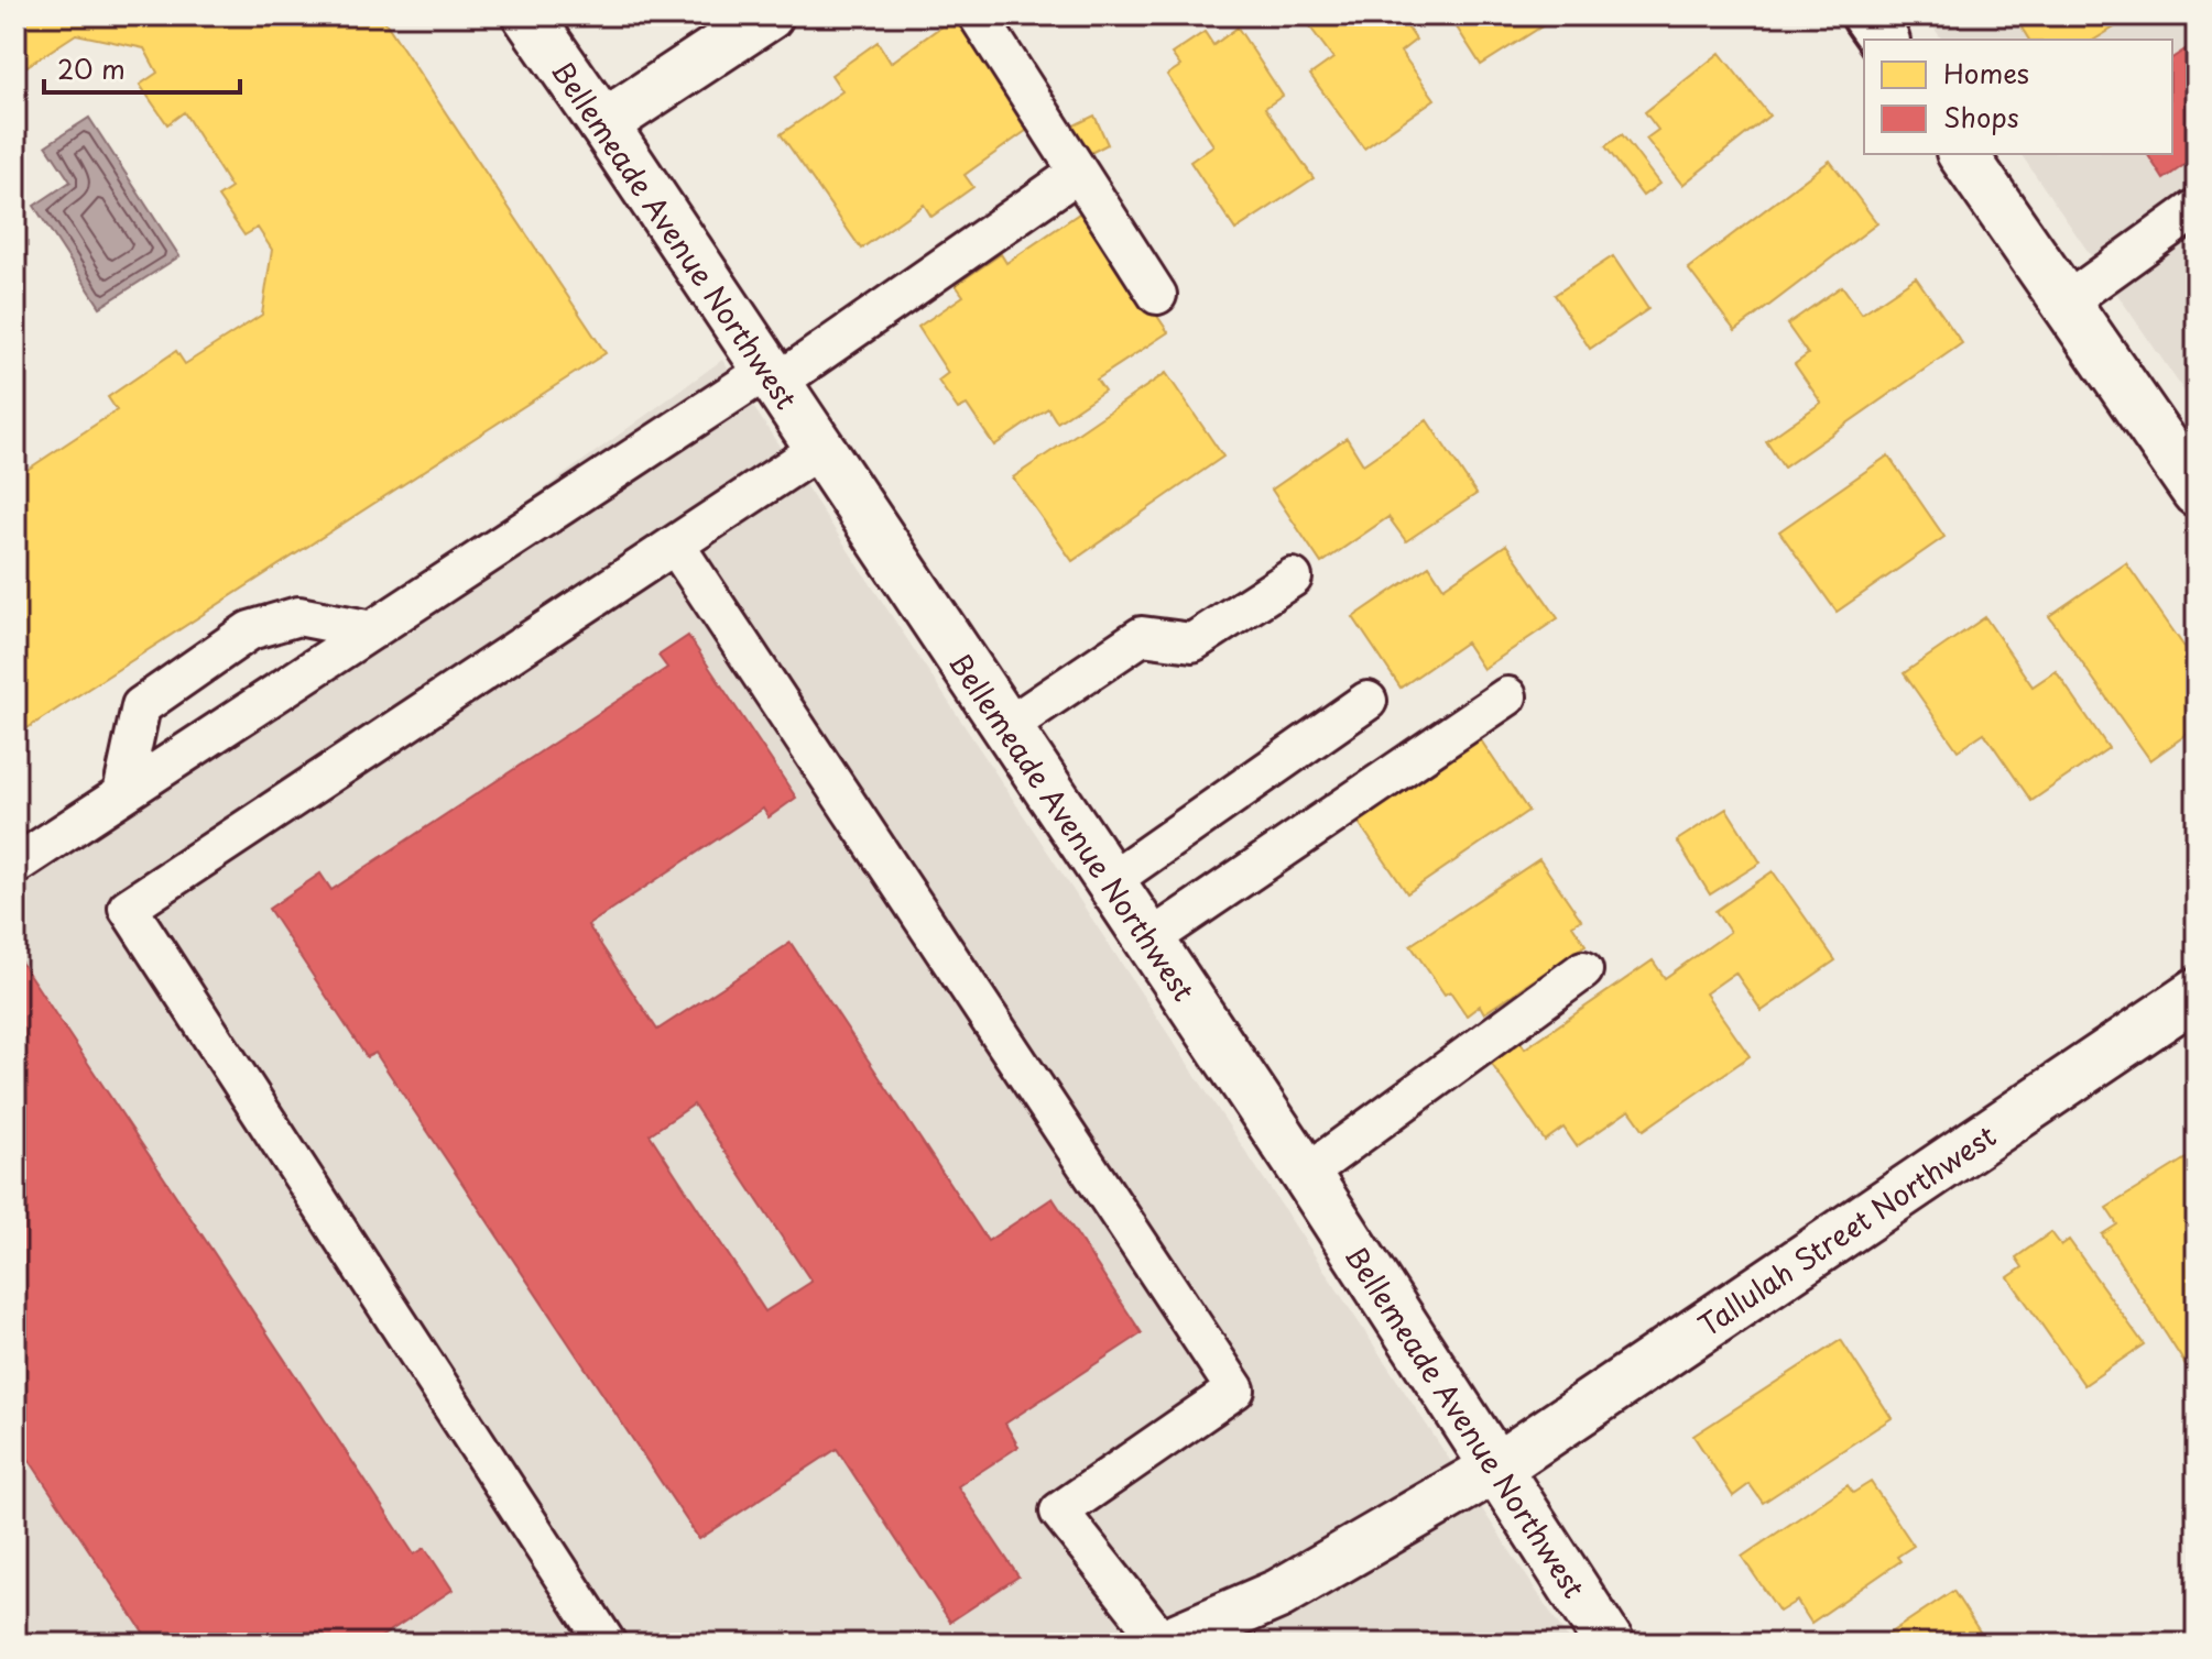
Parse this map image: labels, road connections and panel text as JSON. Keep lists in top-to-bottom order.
{
  "streets": {
    "street": ["Bellemeade Avenue Northwest", "Tallulah Street Northwest"]
  },
  "crossings": [
    ["Bellemeade Avenue Northwest", "Tallulah Street Northwest"]
  ],
  "legend": ["Homes", "Shops"],
  "scale_bar": "20 m"
}
